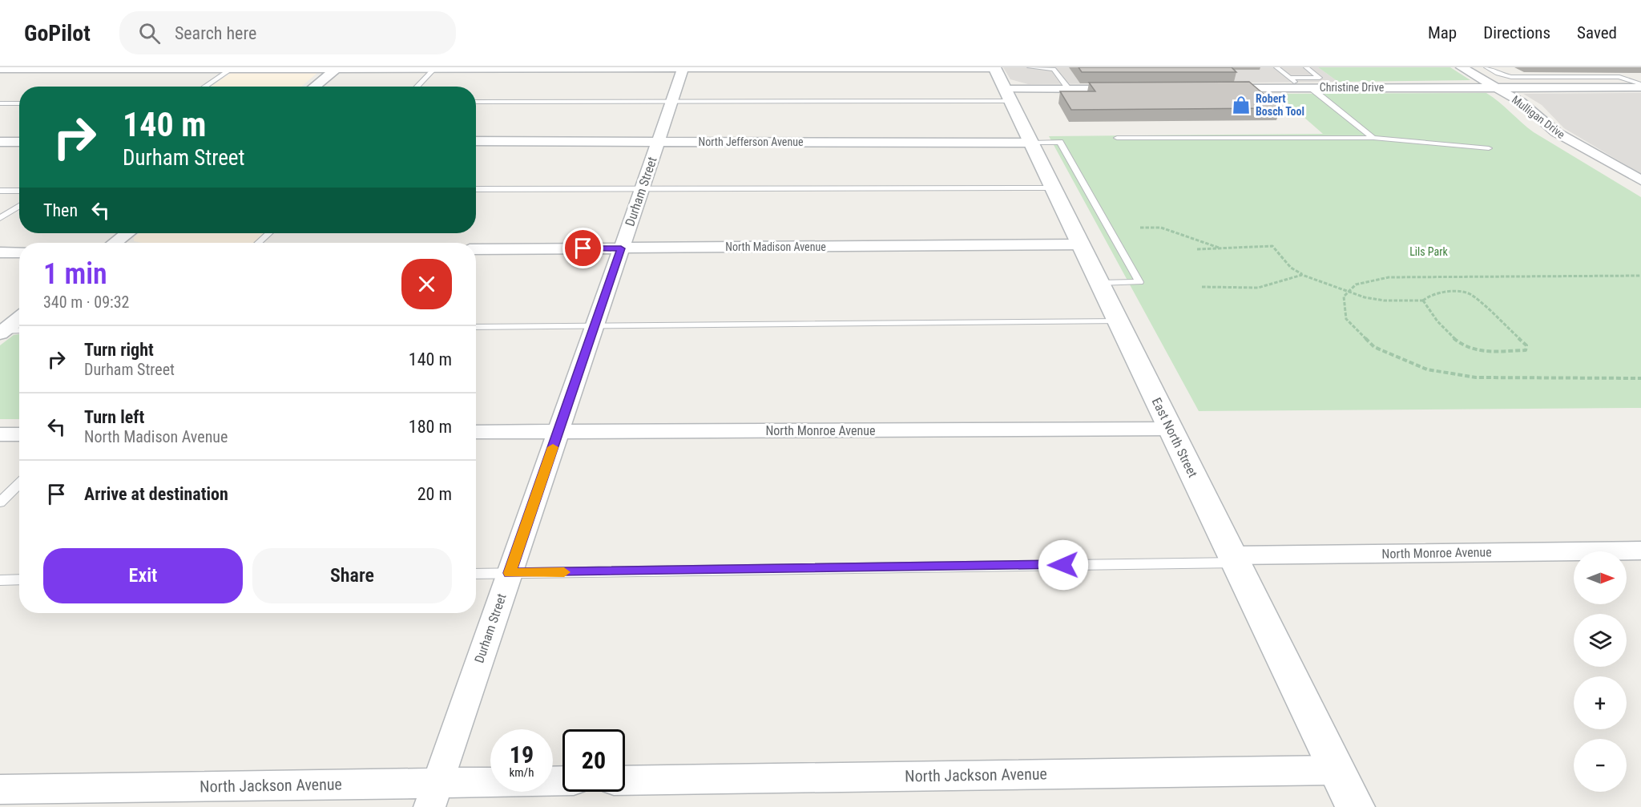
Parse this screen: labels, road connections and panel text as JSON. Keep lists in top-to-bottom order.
{
  "streets": {
    "street": [
      "Christine Drive",
      "Mulligan Drive",
      "North Jefferson Avenue",
      "Durham Street",
      "North Madison Avenue",
      "North Monroe Avenue",
      "East North Street",
      "North Jackson Avenue"
    ]
  },
  "crossings": [
    ["Christine Drive", "Mulligan Drive"],
    ["North Jefferson Avenue", "Durham Street"],
    ["North Jefferson Avenue", "East North Street"],
    ["Durham Street", "North Madison Avenue"],
    ["Durham Street", "North Monroe Avenue"],
    ["Durham Street", "North Jackson Avenue"],
    ["North Madison Avenue", "East North Street"],
    ["North Monroe Avenue", "East North Street"],
    ["East North Street", "North Jackson Avenue"]
  ],
  "parks": ["Lils Park"],
  "places": {
    "shop": ["Robert Bosch Tool"]
  },
  "north": "right",
  "page": {
    "header": "GoPilot",
    "search": "Search here",
    "nav": ["Map", "Directions", "Saved"],
    "turn": ["140 m", "Durham Street"],
    "then": "Then",
    "heading": ["1 min", "340 m · 09:32"],
    "list": [
      {
        "name": "Turn right",
        "note": "Durham Street",
        "value": "140 m"
      },
      {
        "name": "Turn left",
        "note": "North Madison Avenue",
        "value": "180 m"
      },
      {
        "name": "Arrive at destination",
        "value": "20 m"
      }
    ],
    "buttons": ["Exit", "Share"],
    "map_buttons": ["+", "−"],
    "speed": "19 km/h",
    "limit": "20"
  }
}
